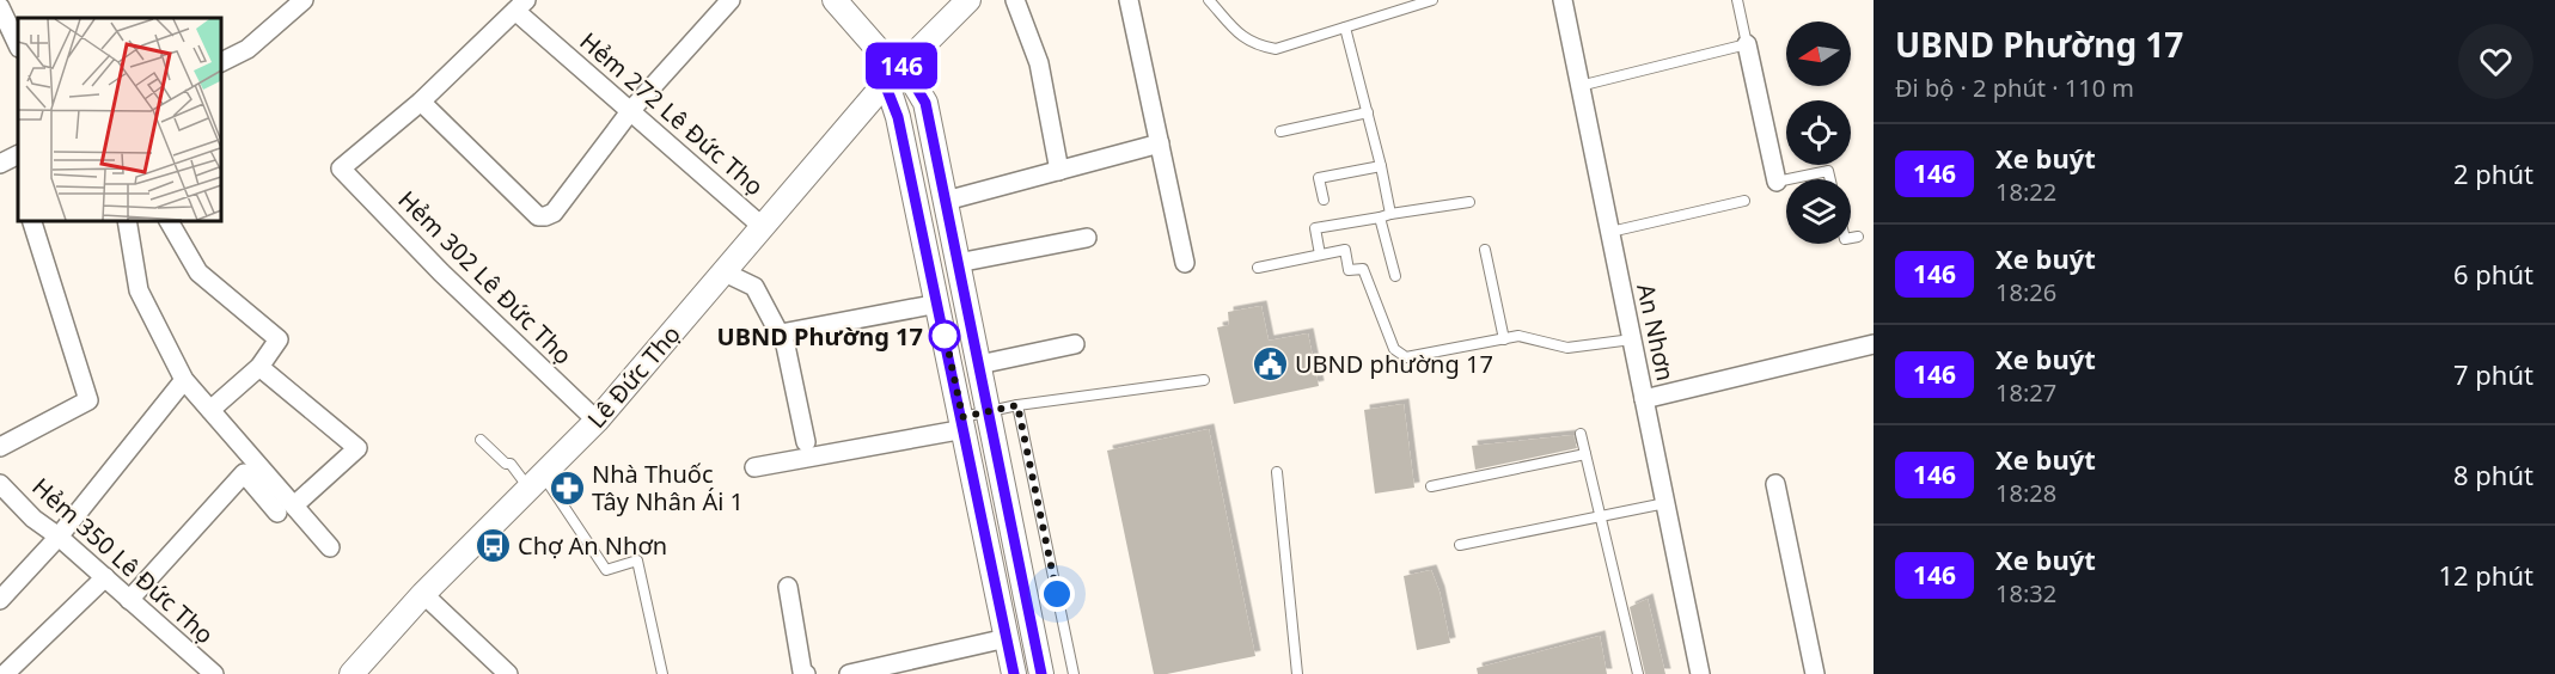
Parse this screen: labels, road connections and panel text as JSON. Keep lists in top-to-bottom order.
{
  "streets": {
    "street": [
      "Hẻm 272 Lê Đức Thọ",
      "Hẻm 302 Lê Đức Thọ",
      "An Nhơn",
      "Lê Đức Thọ",
      "Hẻm 350 Lê Đức Thọ"
    ]
  },
  "crossings": [
    ["Hẻm 272 Lê Đức Thọ", "Lê Đức Thọ"],
    ["Hẻm 302 Lê Đức Thọ", "Lê Đức Thọ"]
  ],
  "places": {
    "other": ["UBND Phường 17"],
    "public building": ["UBND phường 17"],
    "pharmacy": ["Nhà Thuốc Tây Nhân Ái 1"],
    "bus stop": ["Chợ An Nhơn"]
  },
  "lines": ["bus line 146"],
  "north": "left",
  "page": {
    "on_map": "146",
    "heading": ["UBND Phường 17", "Đi bộ · 2 phút · 110 m"],
    "list": [
      {
        "mark": "146",
        "name": "Xe buýt",
        "note": "18:22",
        "value": "2 phút"
      },
      {
        "mark": "146",
        "name": "Xe buýt",
        "note": "18:26",
        "value": "6 phút"
      },
      {
        "mark": "146",
        "name": "Xe buýt",
        "note": "18:27",
        "value": "7 phút"
      },
      {
        "mark": "146",
        "name": "Xe buýt",
        "note": "18:28",
        "value": "8 phút"
      },
      {
        "mark": "146",
        "name": "Xe buýt",
        "note": "18:32",
        "value": "12 phút"
      }
    ]
  }
}
